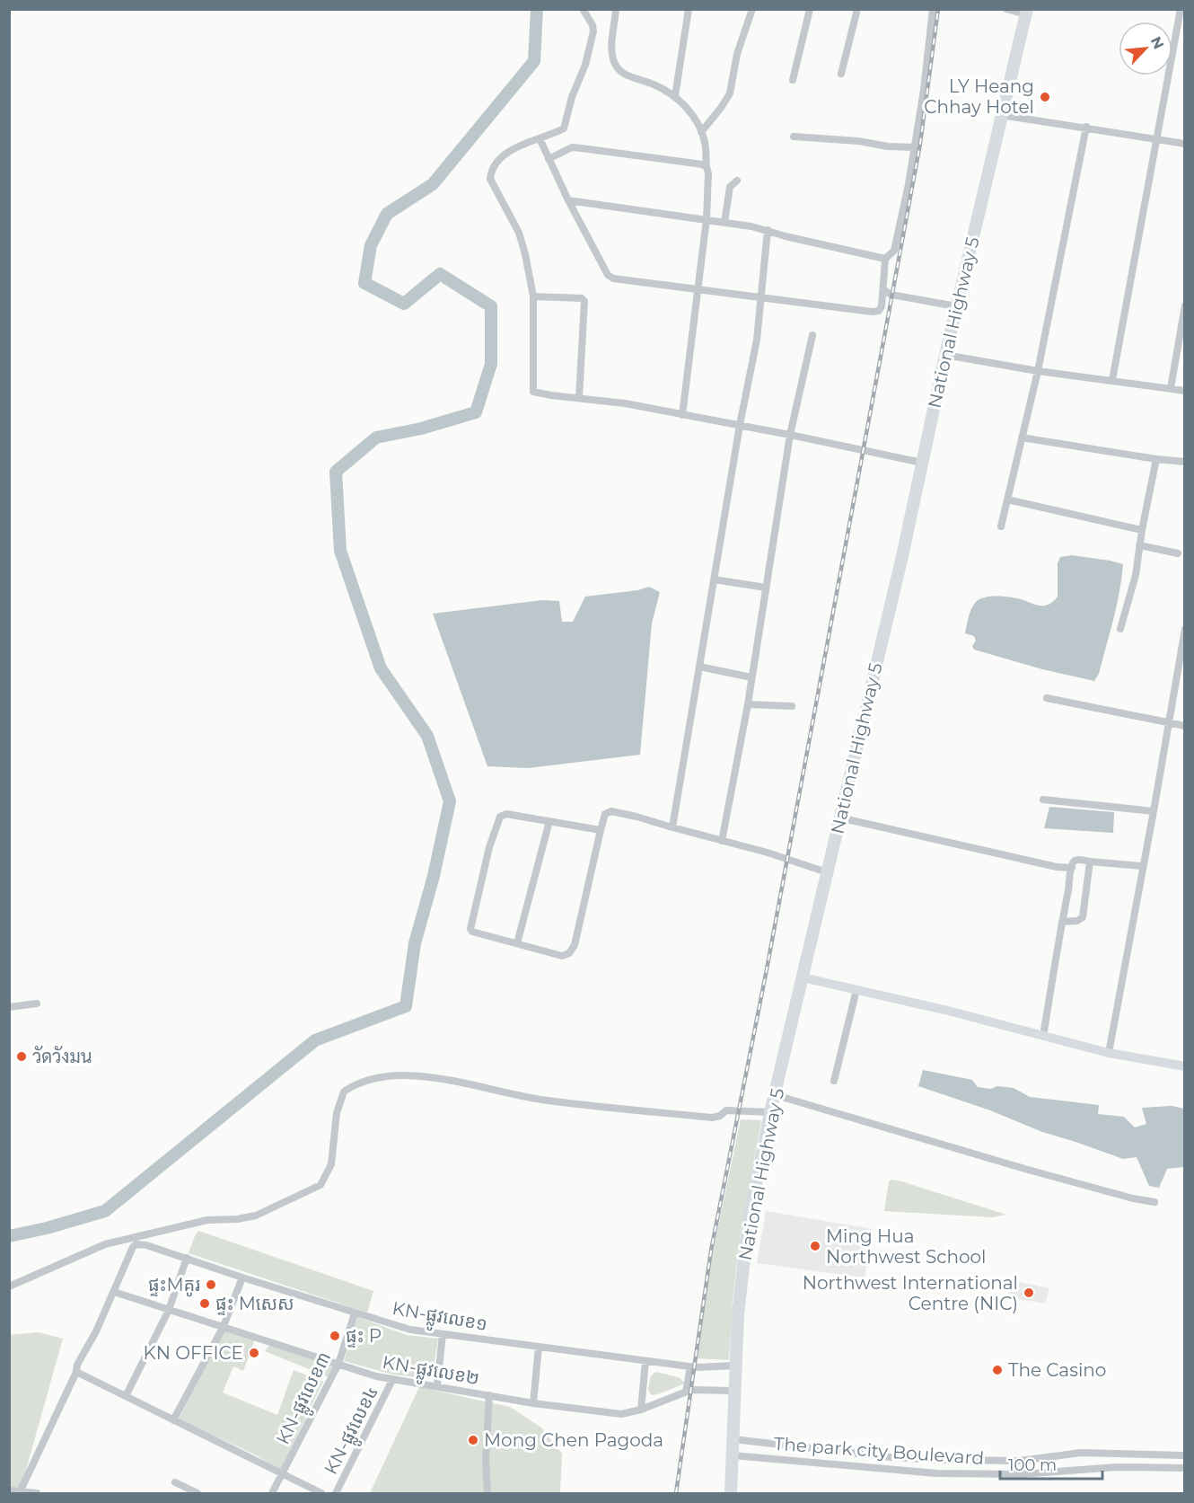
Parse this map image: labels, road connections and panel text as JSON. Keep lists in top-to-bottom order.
{
  "streets": {
    "highway": ["National Highway 5"],
    "street": [
      "KN-ផ្លូវលេខ១",
      "KN-ផ្លូវលេខ២",
      "KN-ផ្លូវលេខ៣",
      "KN-ផ្លូវលេខ៤",
      "The park city Boulevard"
    ]
  },
  "crossings": [
    ["National Highway 5", "KN-ផ្លូវលេខ១"],
    ["National Highway 5", "The park city Boulevard"],
    ["KN-ផ្លូវលេខ១", "KN-ផ្លូវលេខ២"],
    ["KN-ផ្លូវលេខ១", "KN-ផ្លូវលេខ៣"],
    ["KN-ផ្លូវលេខ២", "KN-ផ្លូវលេខ៣"],
    ["KN-ផ្លូវលេខ២", "KN-ផ្លូវលេខ៤"]
  ],
  "places": [
    "LY Heang Chhay Hotel",
    "วัดวังมน",
    "Ming Hua Northwest School",
    "ផ្ទះMគូរ",
    "Northwest International Centre (NIC)",
    "ផ្ទះ Mសេស",
    "ផ្ទះ P",
    "KN OFFICE",
    "The Casino",
    "Mong Chen Pagoda"
  ],
  "scale_bar": "100 m",
  "north": "top right"
}
